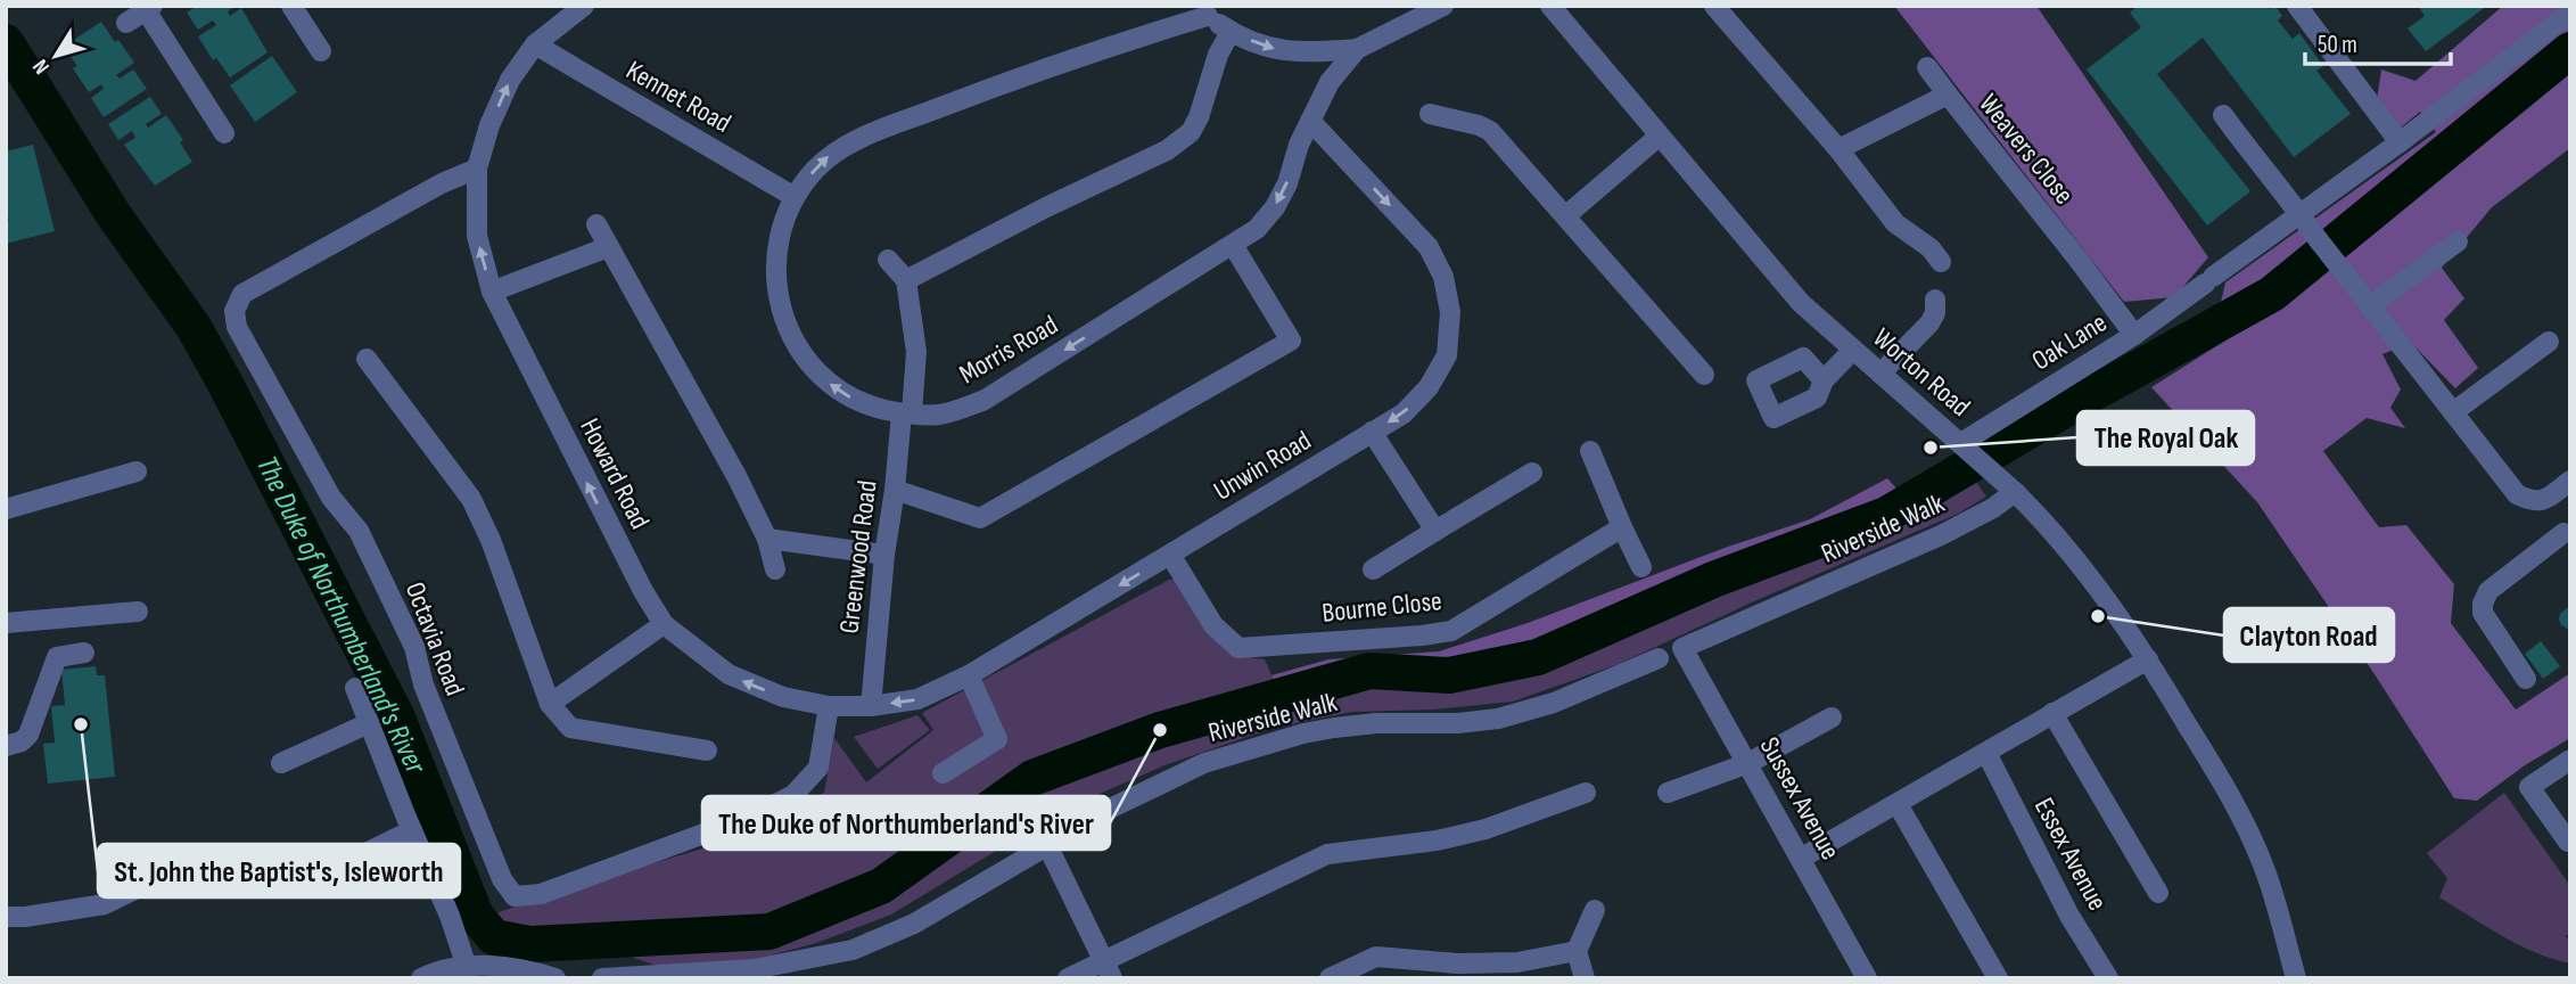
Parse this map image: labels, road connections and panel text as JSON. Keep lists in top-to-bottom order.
{
  "streets": {
    "street": [
      "Kennet Road",
      "Weavers Close",
      "Oak Lane",
      "Morris Road",
      "Worton Road",
      "Unwin Road",
      "Howard Road",
      "Riverside Walk",
      "Greenwood Road",
      "Bourne Close",
      "Octavia Road",
      "Sussex Avenue",
      "Essex Avenue"
    ]
  },
  "crossings": [
    ["Kennet Road", "Morris Road"],
    ["Kennet Road", "Howard Road"],
    ["Weavers Close", "Oak Lane"],
    ["Oak Lane", "Worton Road"],
    ["Morris Road", "Unwin Road"],
    ["Morris Road", "Greenwood Road"],
    ["Worton Road", "Riverside Walk"],
    ["Unwin Road", "Howard Road"],
    ["Unwin Road", "Greenwood Road"],
    ["Unwin Road", "Bourne Close"],
    ["Unwin Road", "Octavia Road"],
    ["Howard Road", "Octavia Road"],
    ["Riverside Walk", "Sussex Avenue"]
  ],
  "water": ["The Duke of Northumberland's River"],
  "places": [
    "The Royal Oak",
    "Clayton Road",
    "St. John the Baptist's, Isleworth",
    "The Duke of Northumberland's River"
  ],
  "scale_bar": "50 m",
  "north": "bottom left"
}
